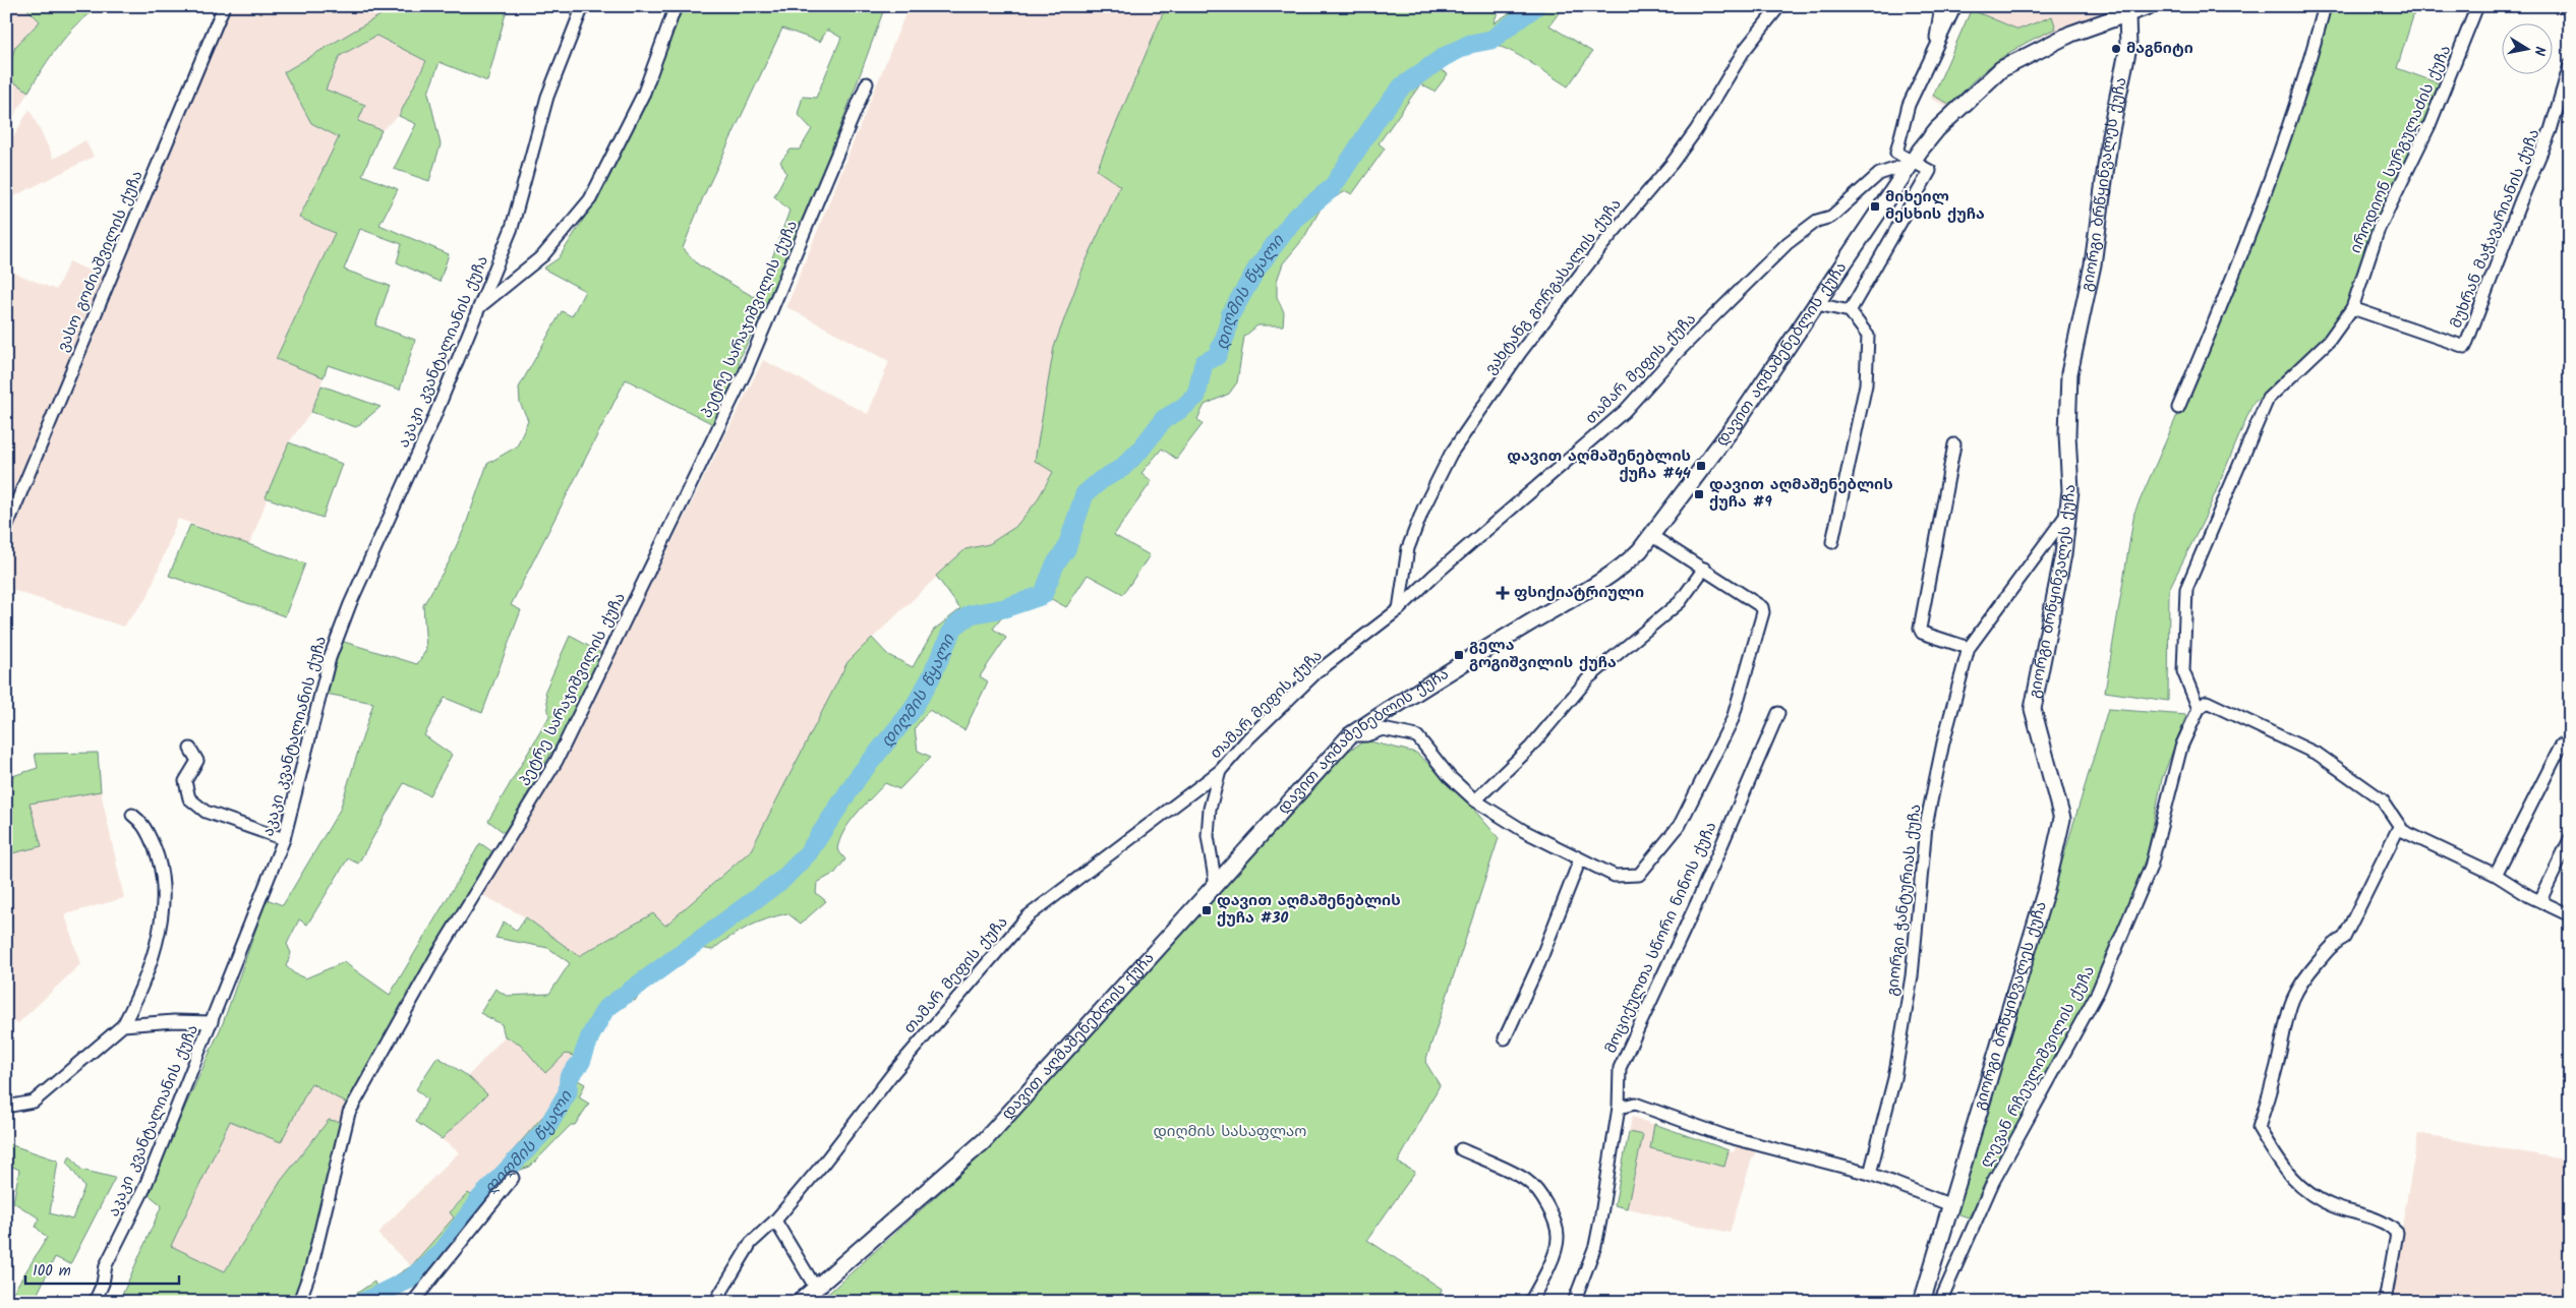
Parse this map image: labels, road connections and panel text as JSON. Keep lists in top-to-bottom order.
{
  "streets": {
    "street": [
      "იროდიონ სურგულაძის ქუჩა",
      "გიორგი ბრწყინვალეს ქუჩა",
      "მუხრან მაჭავარიანის ქუჩა",
      "ვასო გოძიაშვილის ქუჩა",
      "ვახტანგ გორგასალის ქუჩა",
      "პეტრე სარაჯიშვილის ქუჩა",
      "აკაკი კვანტალიანის ქუჩა",
      "დავით აღმაშენებლის ქუჩა",
      "თამარ მეფის ქუჩა",
      "გიორგი ჭანტურიას ქუჩა",
      "მოციქულთა სწორი ნინოს ქუჩა",
      "ლევან რჩეულიშვილის ქუჩა"
    ]
  },
  "crossings": [
    ["იროდიონ სურგულაძის ქუჩა", "მუხრან მაჭავარიანის ქუჩა"],
    ["იროდიონ სურგულაძის ქუჩა", "ლევან რჩეულიშვილის ქუჩა"],
    ["გიორგი ბრწყინვალეს ქუჩა", "დავით აღმაშენებლის ქუჩა"],
    ["გიორგი ბრწყინვალეს ქუჩა", "გიორგი ჭანტურიას ქუჩა"],
    ["ვახტანგ გორგასალის ქუჩა", "თამარ მეფის ქუჩა"],
    ["დავით აღმაშენებლის ქუჩა", "თამარ მეფის ქუჩა"]
  ],
  "water": ["დიღმის წყალი"],
  "parks": ["დიღმის სასაფლაო"],
  "places": {
    "other": ["მაგნიტი"],
    "transit": [
      "მიხეილ მესხის ქუჩა",
      "დავით აღმაშენებლის ქუჩა #44",
      "დავით აღმაშენებლის ქუჩა #9",
      "გელა გოგიშვილის ქუჩა",
      "დავით აღმაშენებლის ქუჩა #30"
    ],
    "health": ["ფსიქიატრიული"]
  },
  "scale_bar": "100 m",
  "north": "right"
}
